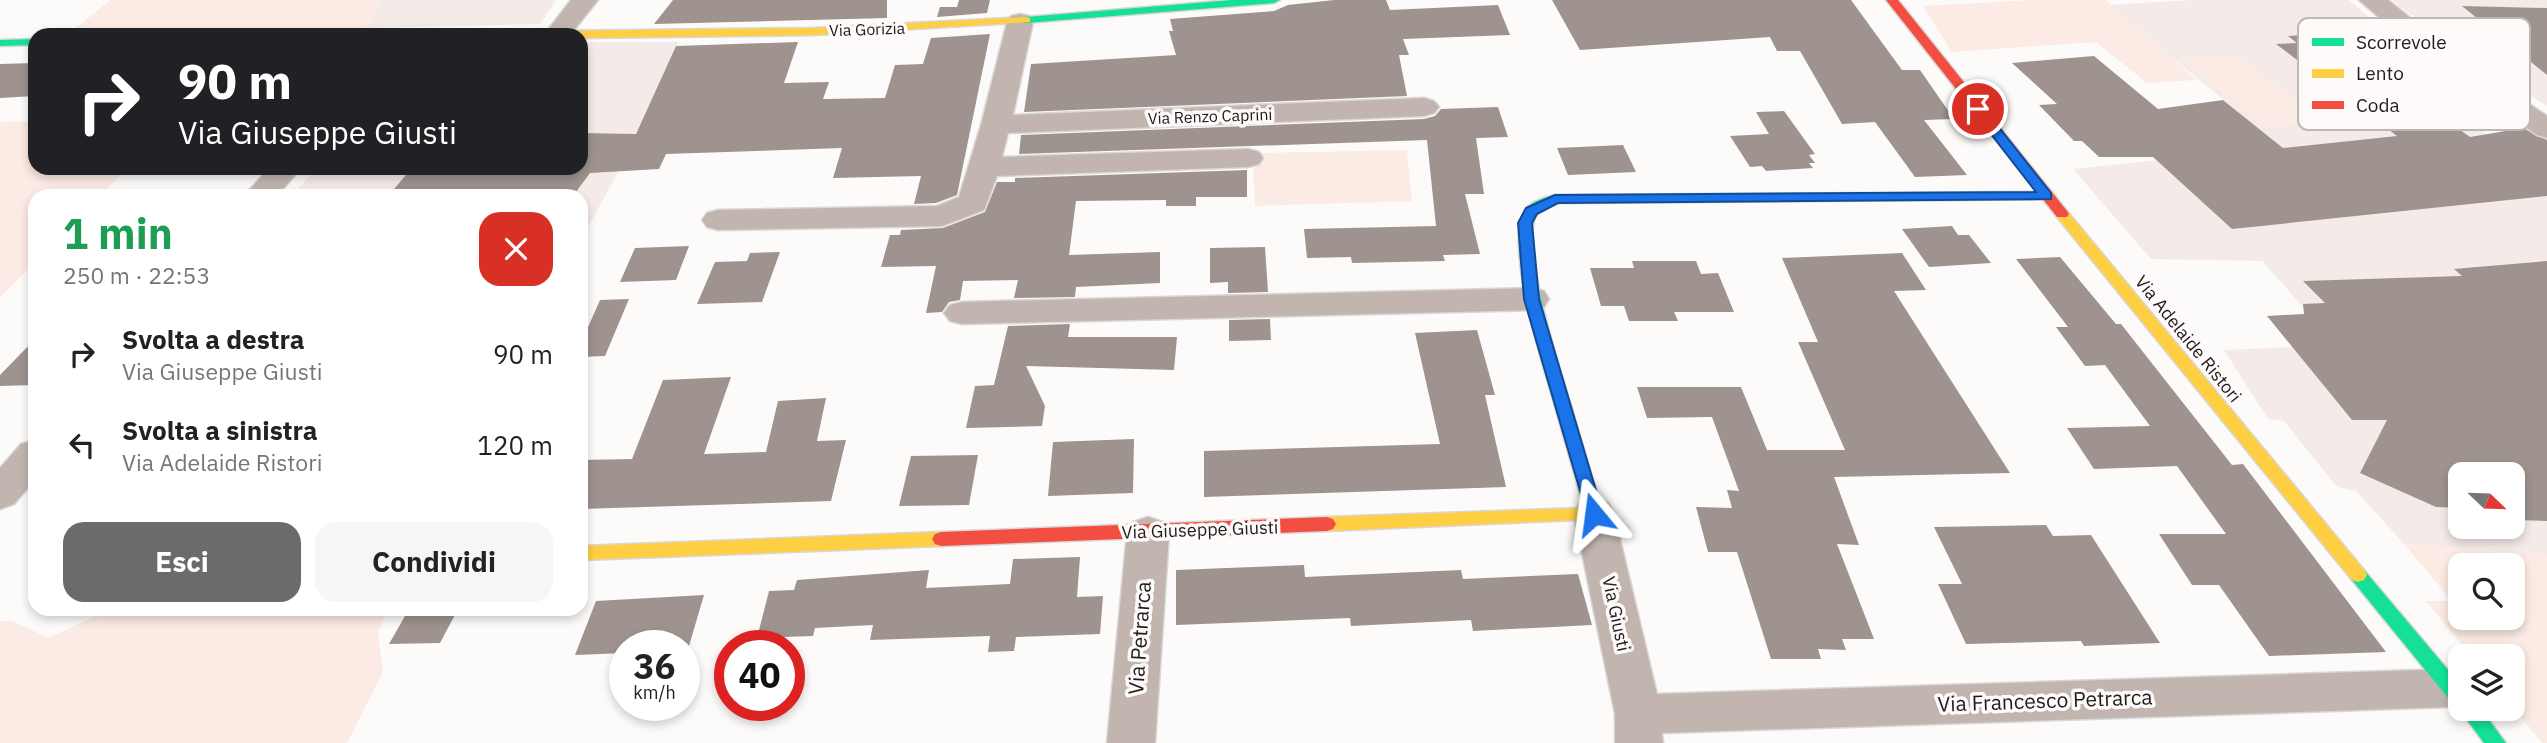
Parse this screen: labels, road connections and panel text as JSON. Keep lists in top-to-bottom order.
{
  "streets": {
    "street": [
      "Via Gorizia",
      "Via Renzo Caprini",
      "Via Adelaide Ristori",
      "Via Giuseppe Giusti",
      "Via Giusti",
      "Via Petrarca",
      "Via Francesco Petrarca"
    ]
  },
  "crossings": [
    ["Via Giuseppe Giusti", "Via Giusti"],
    ["Via Giuseppe Giusti", "Via Petrarca"],
    ["Via Giusti", "Via Francesco Petrarca"]
  ],
  "legend": ["Scorrevole", "Lento", "Coda"],
  "north": "bottom right",
  "page": {
    "turn": ["90 m", "Via Giuseppe Giusti"],
    "heading": ["1 min", "250 m · 22:53"],
    "list": [
      {
        "name": "Svolta a destra",
        "note": "Via Giuseppe Giusti",
        "value": "90 m"
      },
      {
        "name": "Svolta a sinistra",
        "note": "Via Adelaide Ristori",
        "value": "120 m"
      }
    ],
    "buttons": ["Esci", "Condividi"],
    "speed": "36 km/h",
    "limit": "40"
  }
}
